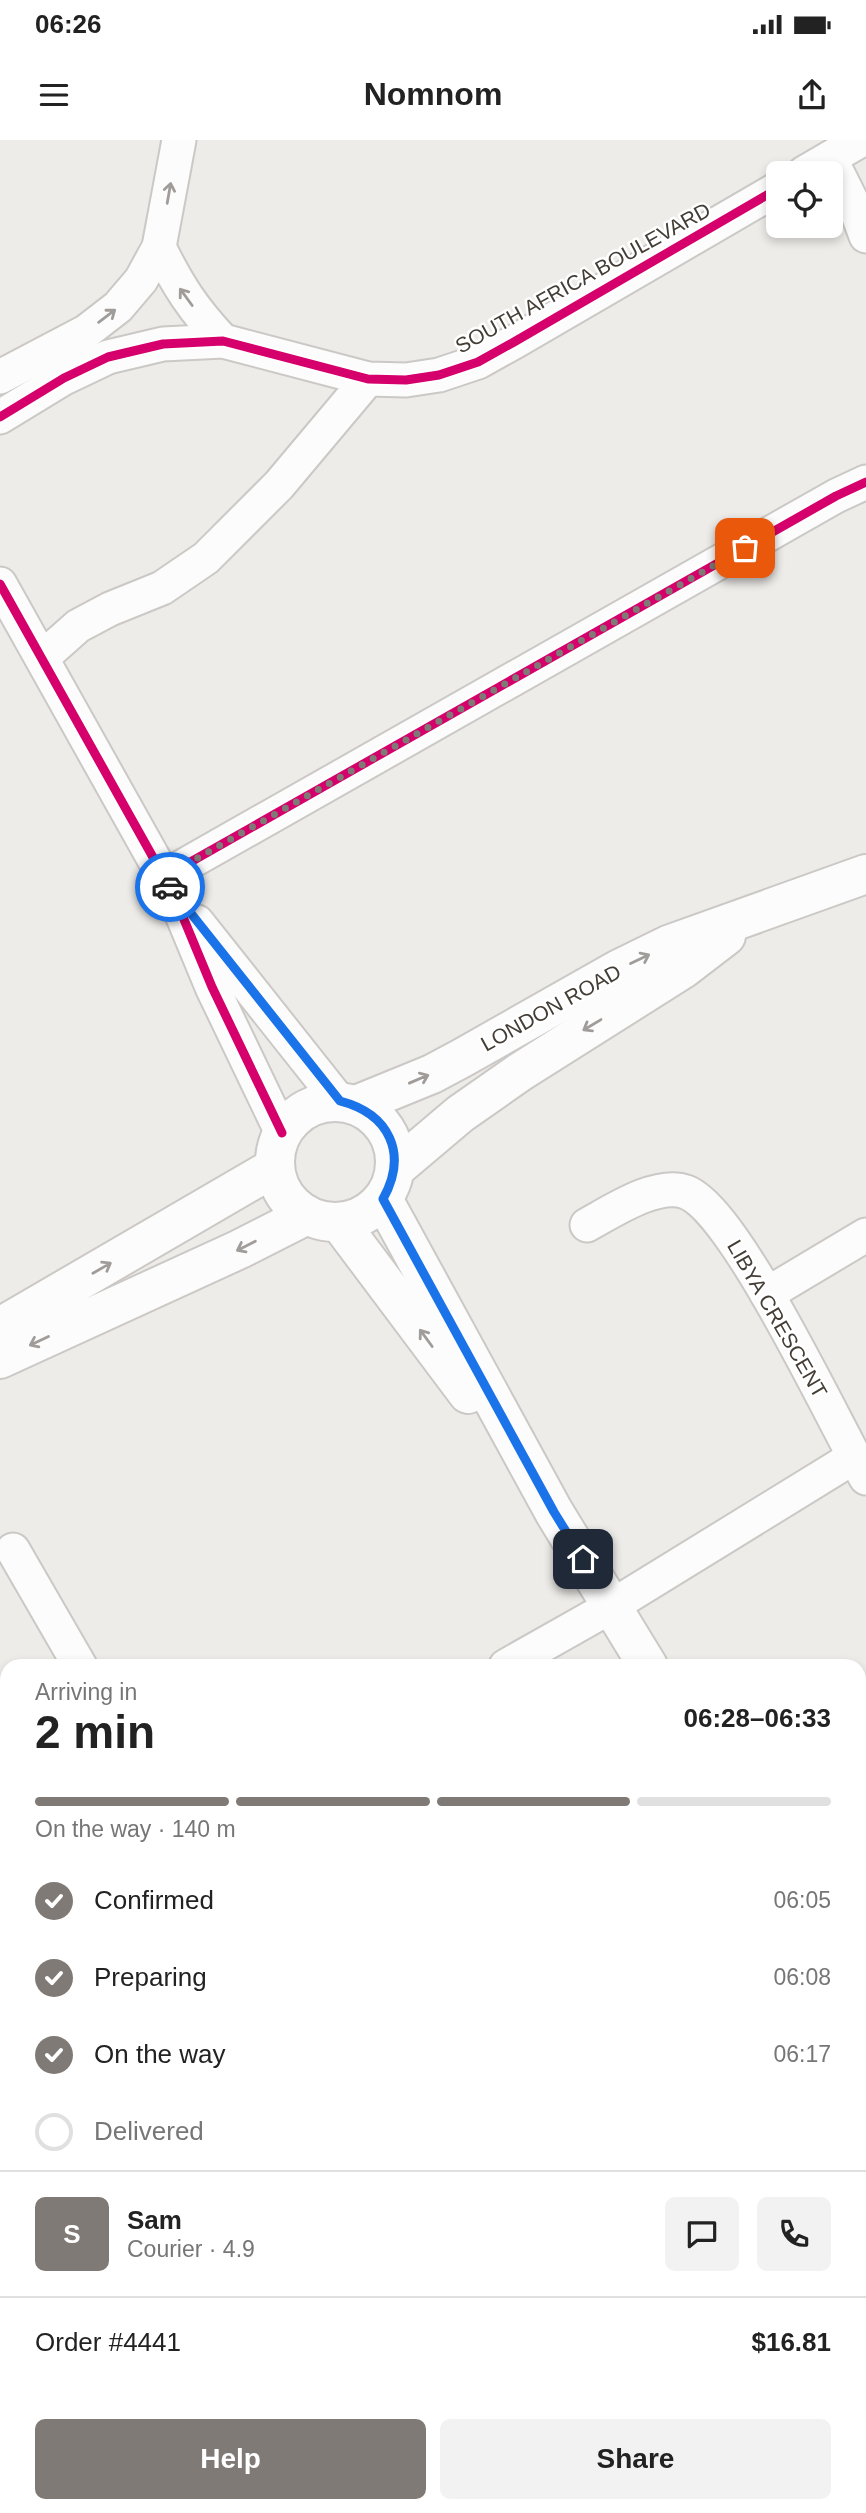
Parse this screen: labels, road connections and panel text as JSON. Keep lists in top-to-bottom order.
{
  "streets": {
    "street": ["SOUTH AFRICA BOULEVARD", "LONDON ROAD", "LIBYA CRESCENT"]
  },
  "page": {
    "status": "06:26",
    "header": "Nomnom",
    "heading": ["2 min", "Arriving in", "06:28–06:33"],
    "panel": [
      "Sam",
      "Courier · 4.9",
      "Order #4441",
      "$16.81"
    ],
    "bar": "On the way · 140 m",
    "list": [
      ["Confirmed", "06:05"],
      ["Preparing", "06:08"],
      ["On the way", "06:17"],
      "Delivered"
    ],
    "round": "S",
    "buttons": ["Help", "Share"]
  }
}
